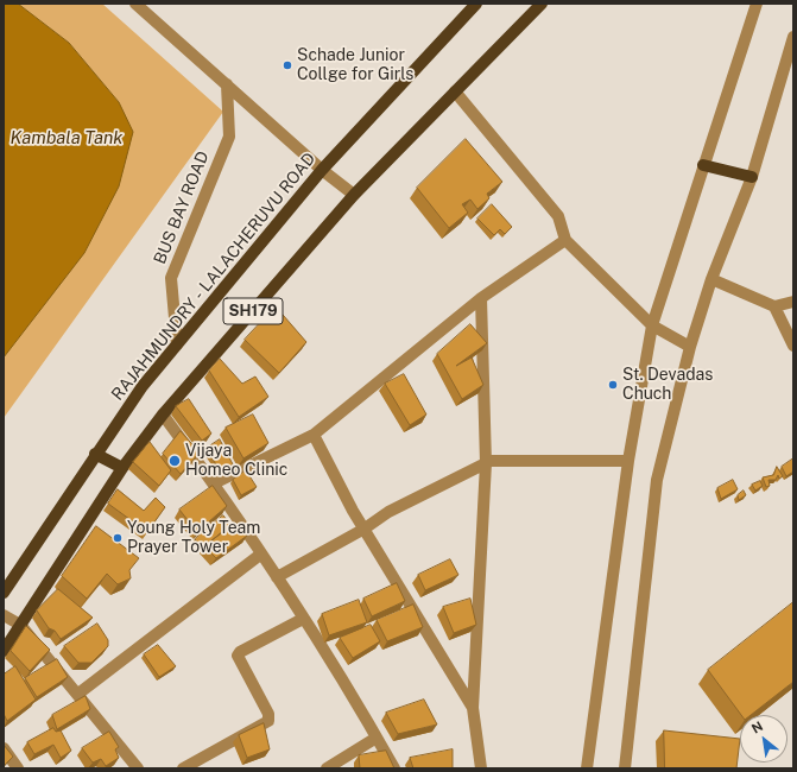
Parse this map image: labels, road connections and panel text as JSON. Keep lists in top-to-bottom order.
{
  "streets": {
    "main road": ["RAJAHMUNDRY - LALACHERUVU ROAD", "SH179"],
    "street": ["BUS BAY ROAD"]
  },
  "crossings": [
    ["BUS BAY ROAD", "RAJAHMUNDRY - LALACHERUVU ROAD"]
  ],
  "water": ["Kambala Tank"],
  "places": [
    "Schade Junior Collge for Girls",
    "St. Devadas Chuch",
    "Vijaya Homeo Clinic",
    "Young Holy Team Prayer Tower"
  ],
  "north": "top left"
}
